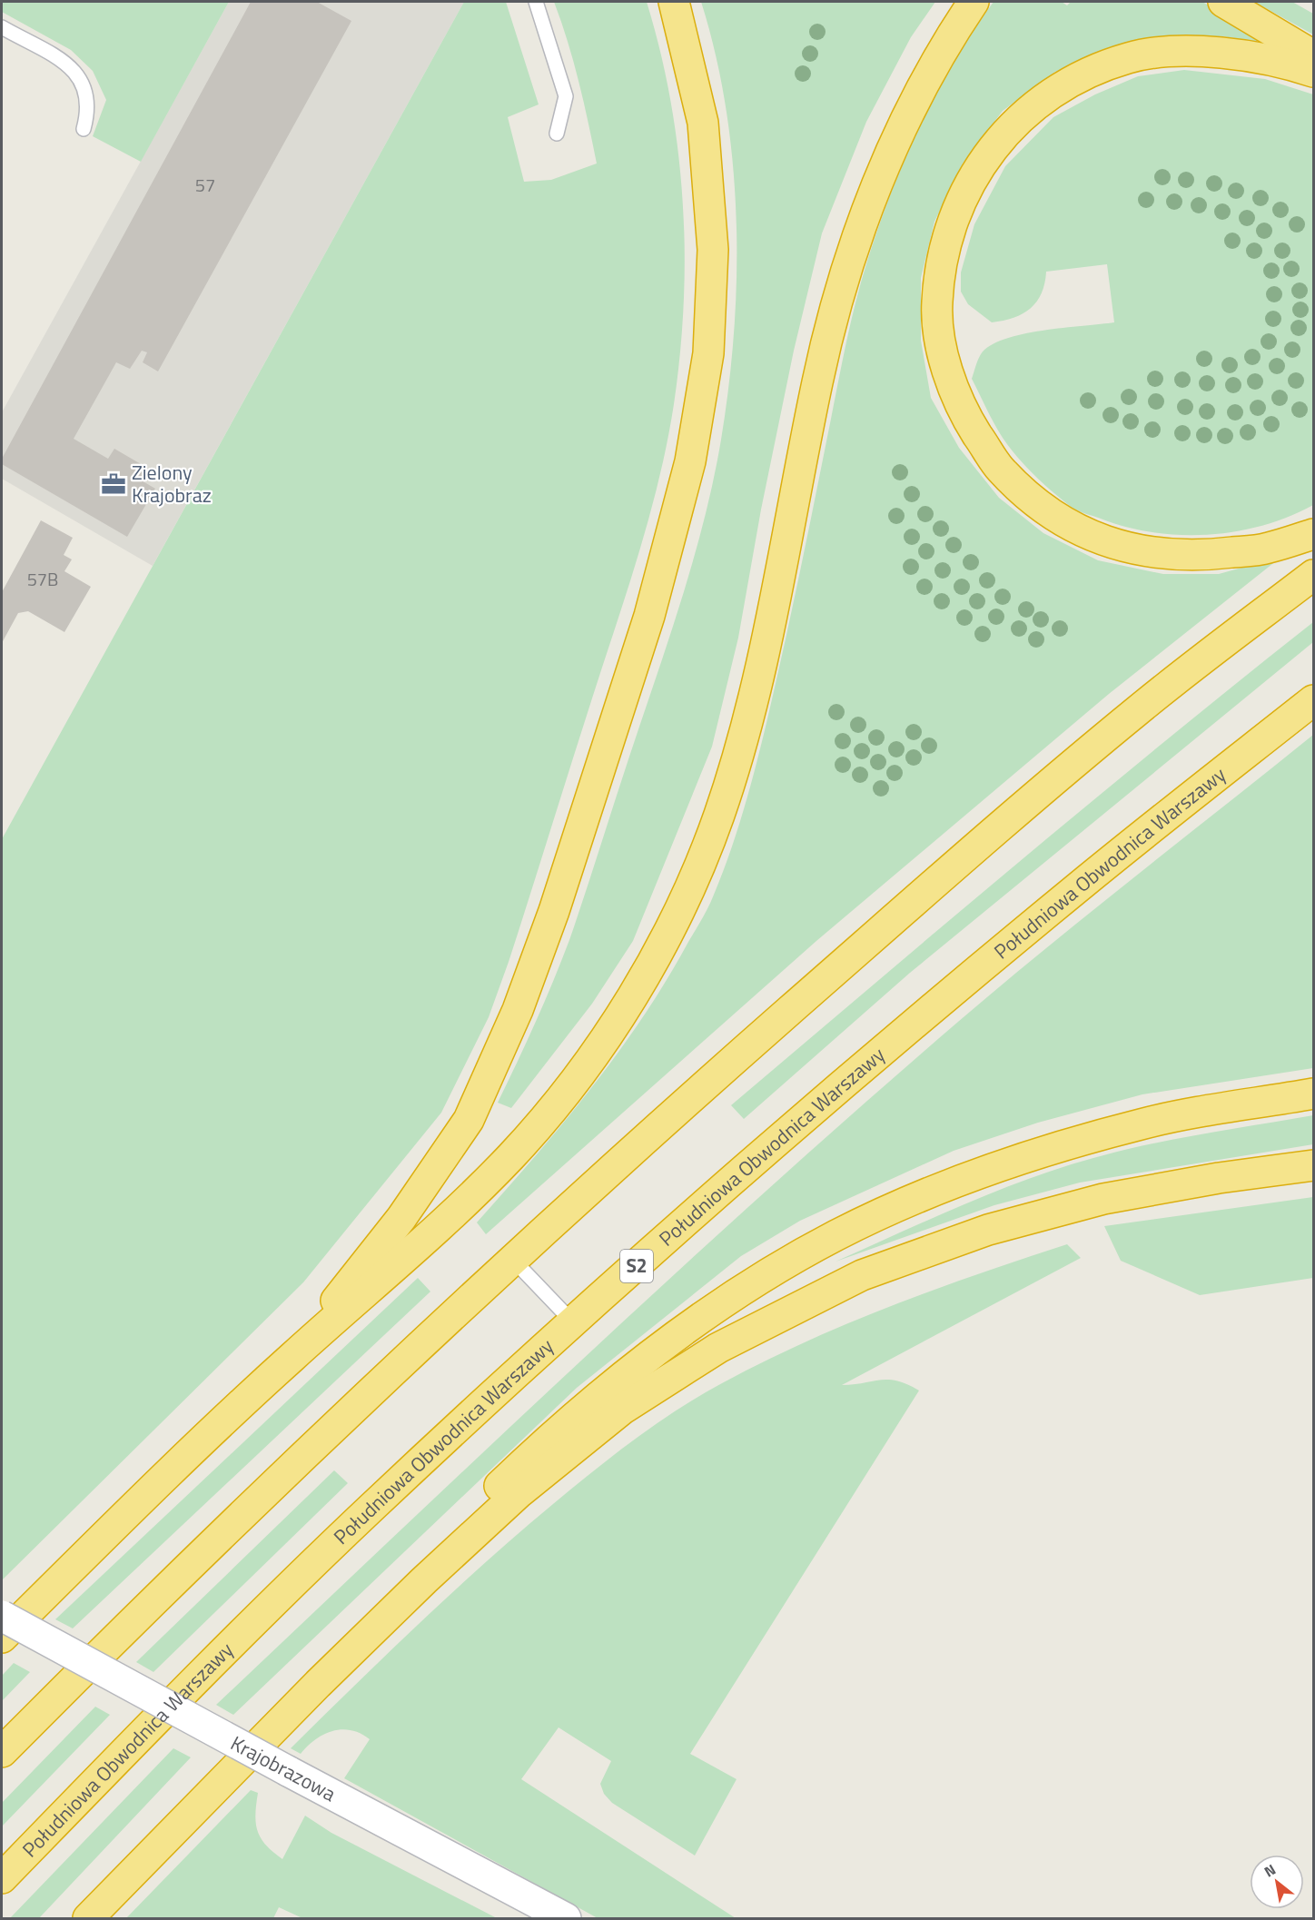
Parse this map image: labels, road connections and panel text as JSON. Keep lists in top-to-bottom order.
{
  "streets": {
    "highway": ["Południowa Obwodnica Warszawy", "S2"],
    "street": ["Krajobrazowa"]
  },
  "places": {
    "office": ["Zielony Krajobraz"]
  },
  "house_numbers": ["57", "57B"],
  "north": "top left"
}
